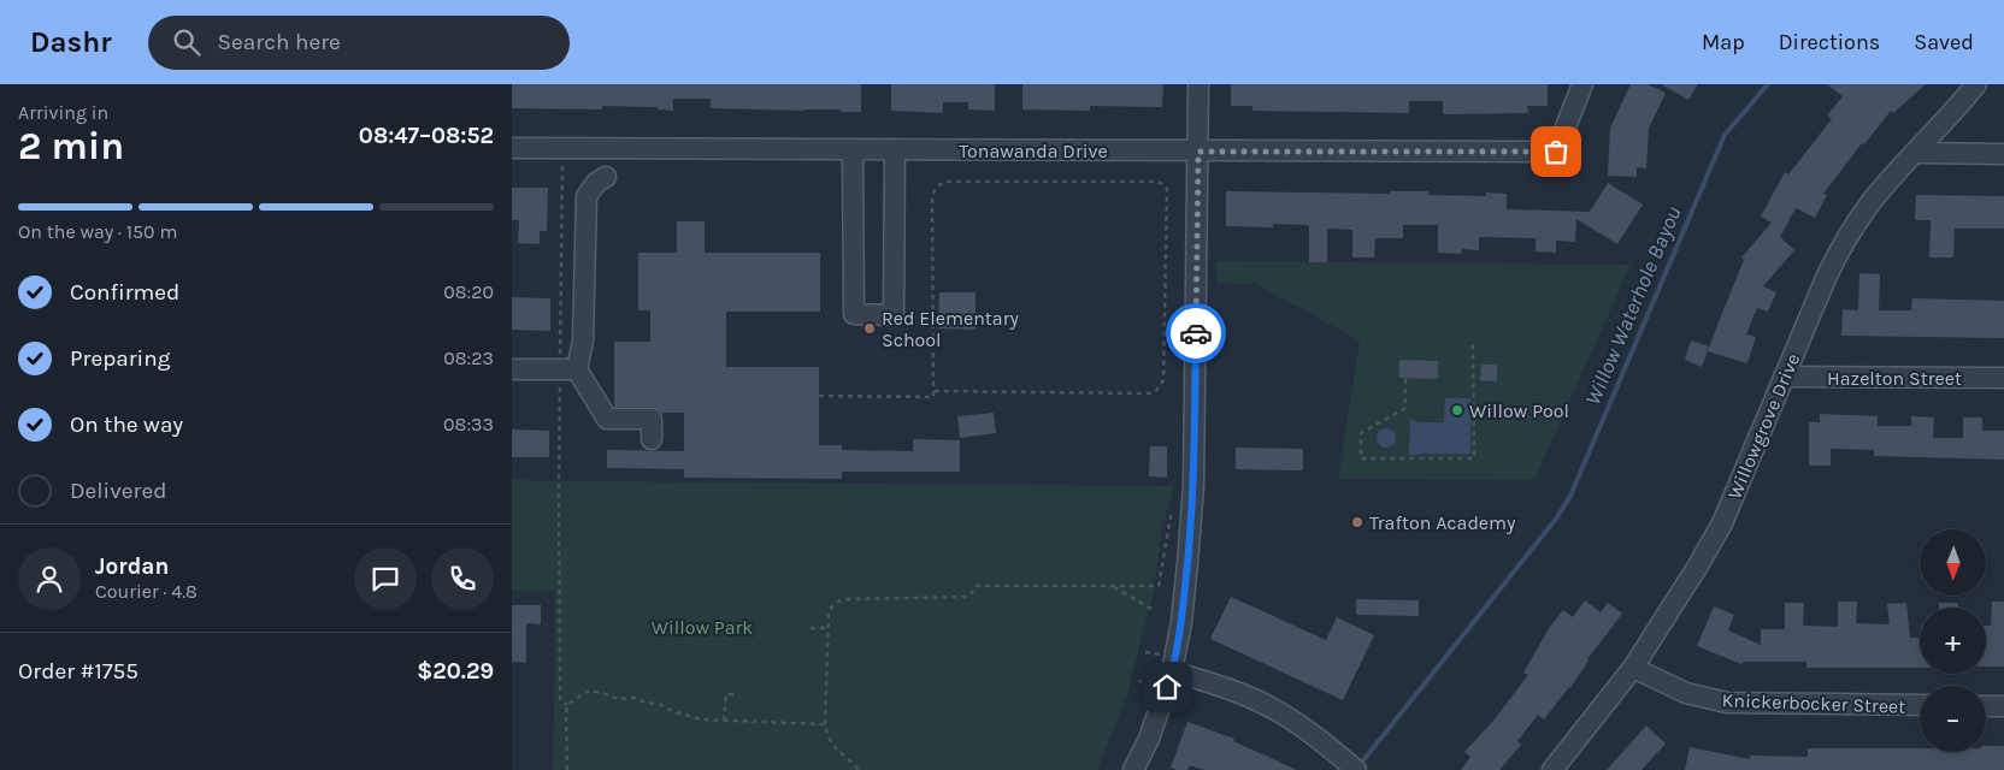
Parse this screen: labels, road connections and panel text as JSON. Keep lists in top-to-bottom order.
{
  "streets": {
    "street": [
      "Tonawanda Drive",
      "Hazelton Street",
      "Willowgrove Drive",
      "Knickerbocker Street"
    ]
  },
  "crossings": [
    ["Hazelton Street", "Willowgrove Drive"],
    ["Willowgrove Drive", "Knickerbocker Street"]
  ],
  "water": ["Willow Waterhole Bayou"],
  "parks": ["Willow Park"],
  "places": ["Red Elementary School", "Willow Pool", "Trafton Academy"],
  "north": "bottom",
  "page": {
    "header": "Dashr",
    "search": "Search here",
    "nav": ["Map", "Directions", "Saved"],
    "heading": ["2 min", "Arriving in", "08:47–08:52"],
    "panel": [
      "Jordan",
      "Courier · 4.8",
      "Order #1755",
      "$20.29"
    ],
    "bar": "On the way · 150 m",
    "list": [
      ["Confirmed", "08:20"],
      ["Preparing", "08:23"],
      ["On the way", "08:33"],
      "Delivered"
    ],
    "map_buttons": ["+", "−"]
  }
}
